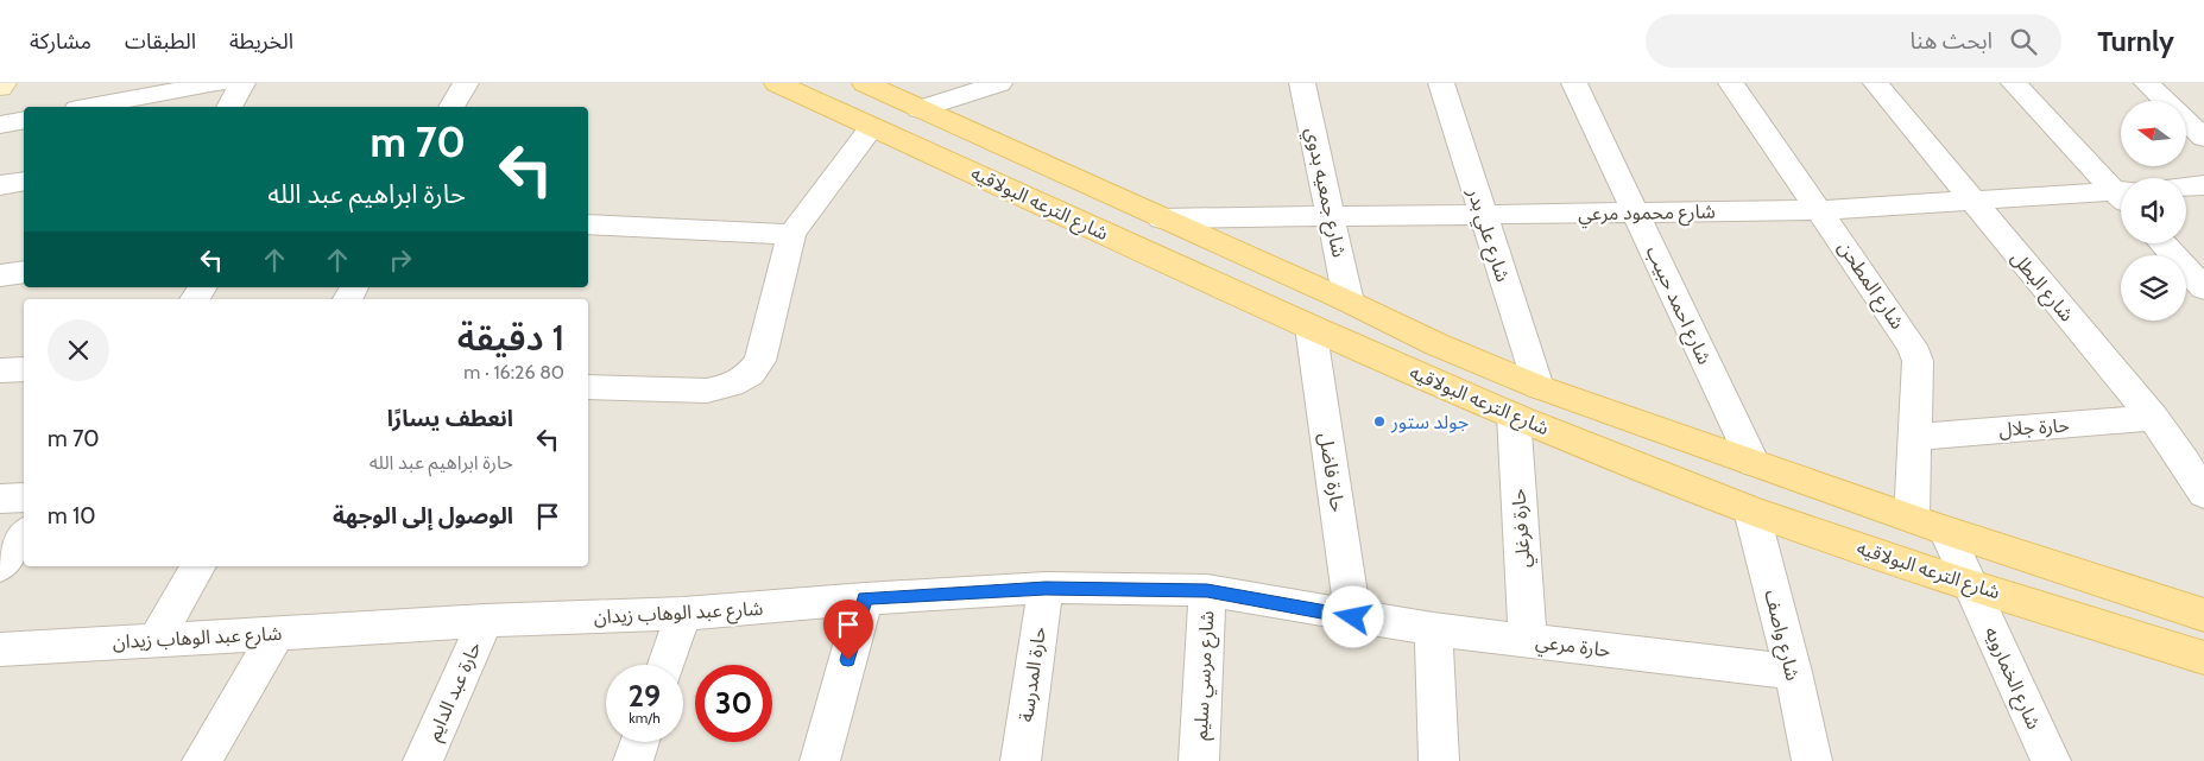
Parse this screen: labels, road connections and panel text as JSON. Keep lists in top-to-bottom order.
{
  "streets": {
    "main road": ["شارع الترعه البولاقيه"],
    "street": [
      "شارع جمعيه بدوي",
      "شارع محمود مرعي",
      "شارع علي بدر",
      "شارع المطحن",
      "شارع البطل",
      "شارع احمد حبيب",
      "حارة جلال",
      "حارة فاضل",
      "حارة فرغلي",
      "شارع عبد الوهاب زيدان",
      "شارع واصف",
      "حارة مرعي",
      "حارة المدرسة",
      "شارع مرسي سليم",
      "شارع الخمارويه",
      "حارة عبد الدايم"
    ]
  },
  "crossings": [
    ["شارع جمعيه بدوي", "شارع الترعه البولاقيه"],
    ["شارع جمعيه بدوي", "شارع محمود مرعي"],
    ["شارع الترعه البولاقيه", "شارع محمود مرعي"],
    ["شارع الترعه البولاقيه", "شارع علي بدر"],
    ["شارع الترعه البولاقيه", "شارع المطحن"],
    ["شارع الترعه البولاقيه", "شارع احمد حبيب"],
    ["شارع الترعه البولاقيه", "حارة فاضل"],
    ["شارع الترعه البولاقيه", "حارة فرغلي"],
    ["شارع الترعه البولاقيه", "شارع واصف"],
    ["شارع الترعه البولاقيه", "شارع الخمارويه"],
    ["شارع محمود مرعي", "شارع علي بدر"],
    ["شارع محمود مرعي", "شارع المطحن"],
    ["شارع محمود مرعي", "شارع البطل"],
    ["شارع محمود مرعي", "شارع احمد حبيب"],
    ["شارع المطحن", "حارة جلال"],
    ["شارع البطل", "حارة جلال"],
    ["حارة فاضل", "شارع عبد الوهاب زيدان"],
    ["حارة فاضل", "حارة مرعي"],
    ["حارة فرغلي", "حارة مرعي"],
    ["شارع عبد الوهاب زيدان", "حارة مرعي"],
    ["شارع عبد الوهاب زيدان", "حارة المدرسة"],
    ["شارع عبد الوهاب زيدان", "شارع مرسي سليم"],
    ["شارع عبد الوهاب زيدان", "حارة عبد الدايم"],
    ["شارع واصف", "حارة مرعي"]
  ],
  "places": ["جولد ستور"],
  "north": "left",
  "page": {
    "header": "Turnly",
    "search": "ابحث هنا",
    "nav": ["الخريطة", "الطبقات", "مشاركة"],
    "turn": ["70 m", "حارة ابراهيم عبد الله"],
    "heading": ["1 دقيقة", "80 m · 16:26"],
    "list": [
      {
        "name": "انعطف يسارًا",
        "note": "حارة ابراهيم عبد الله",
        "value": "70 m"
      },
      {
        "name": "الوصول إلى الوجهة",
        "value": "10 m"
      }
    ],
    "speed": "29 km/h",
    "limit": "30"
  }
}
